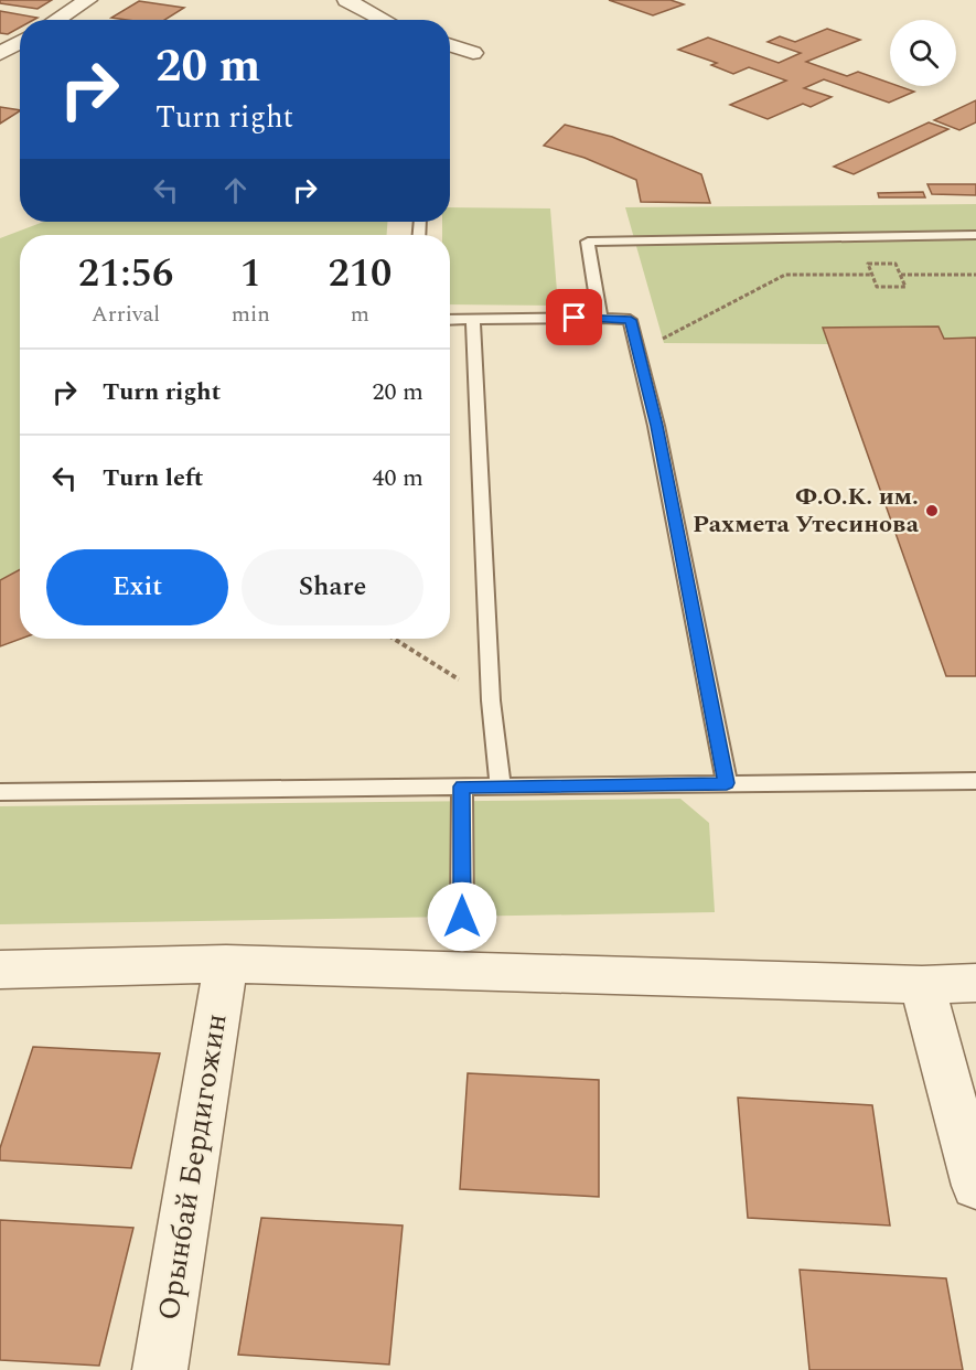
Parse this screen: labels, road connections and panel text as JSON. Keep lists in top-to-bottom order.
{
  "streets": {
    "street": ["Орынбай Бердигожин"]
  },
  "places": ["Ф.О.К. им. Рахмета Утесинова"],
  "page": {
    "turn": ["20 m", "Turn right"],
    "eta": [
      "21:56",
      "Arrival",
      "1",
      "min",
      "210",
      "m"
    ],
    "list": [
      {
        "name": "Turn right",
        "value": "20 m"
      },
      {
        "name": "Turn left",
        "value": "40 m"
      }
    ],
    "buttons": ["Exit", "Share"]
  }
}
